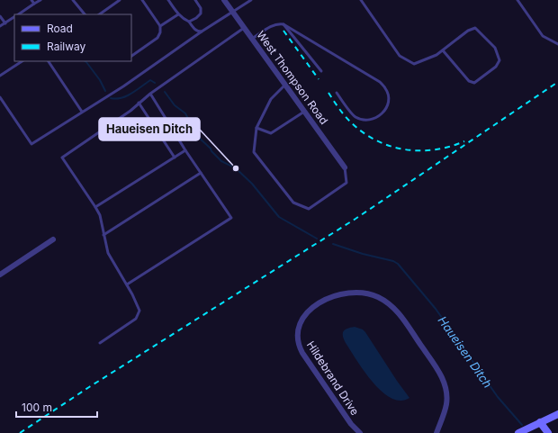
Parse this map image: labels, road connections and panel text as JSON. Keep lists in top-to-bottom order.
{
  "streets": {
    "street": ["West Thompson Road", "Hildebrand Drive"]
  },
  "water": ["Haueisen Ditch"],
  "places": ["Haueisen Ditch"],
  "legend": ["Road", "Railway"],
  "scale_bar": "100 m"
}
